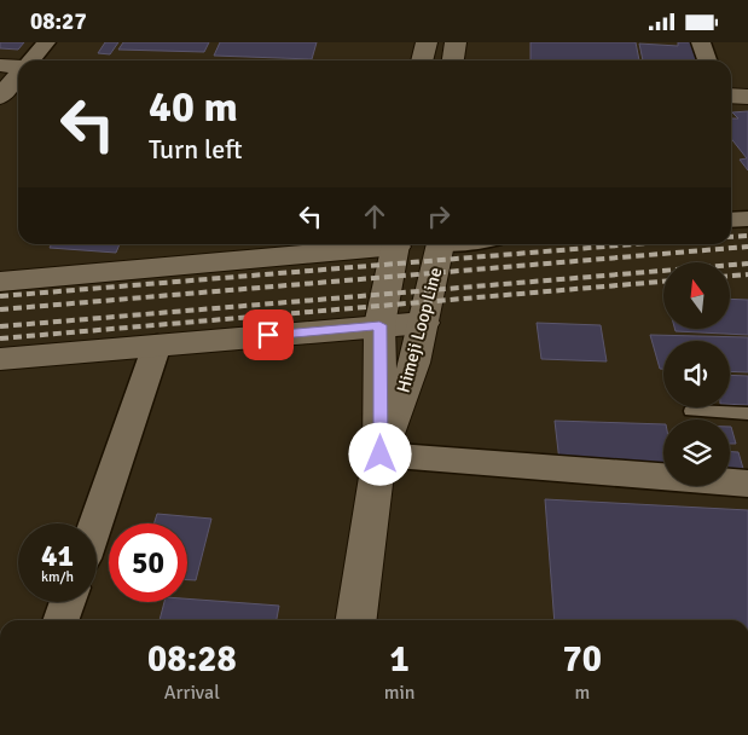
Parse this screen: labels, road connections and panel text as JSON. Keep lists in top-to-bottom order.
{
  "streets": {
    "street": ["Himeji Loop Line"]
  },
  "north": "top",
  "page": {
    "status": "08:27",
    "turn": ["40 m", "Turn left"],
    "speed": "41 km/h",
    "limit": "50",
    "eta": [
      "08:28",
      "Arrival",
      "1",
      "min",
      "70",
      "m"
    ]
  }
}
